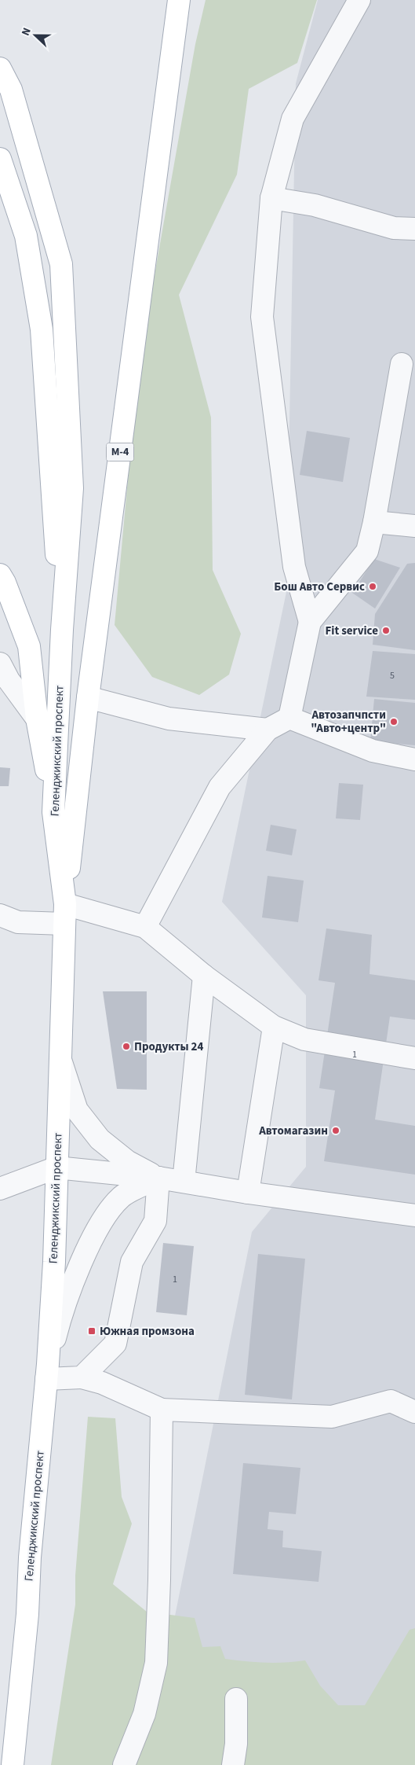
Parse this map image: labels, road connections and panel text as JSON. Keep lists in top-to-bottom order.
{
  "streets": {
    "main road": ["М-4", "Геленджикский проспект"]
  },
  "crossings": [
    ["М-4", "Геленджикский проспект"]
  ],
  "places": {
    "other": [
      "Бош Авто Сервис",
      "Fit service",
      "Автозапчпсти \"Авто+центр\"",
      "Продукты 24",
      "Автомагазин"
    ],
    "transit": ["Южная промзона"]
  },
  "house_numbers": ["5", "1", "1"],
  "north": "left"
}
